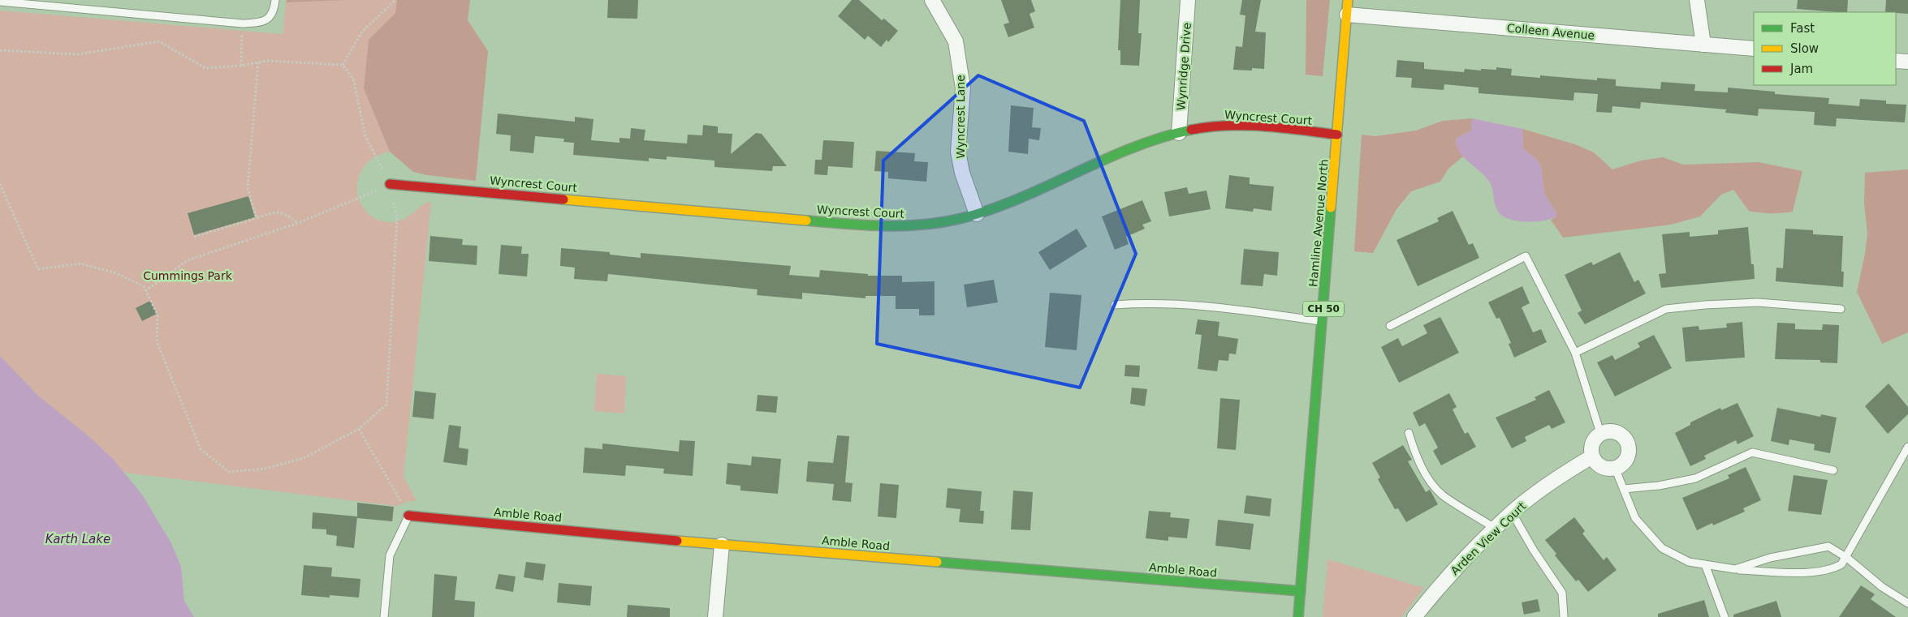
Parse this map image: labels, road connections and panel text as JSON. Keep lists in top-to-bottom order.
{
  "streets": {
    "street": [
      "Colleen Avenue",
      "Wynridge Drive",
      "Wyncrest Lane",
      "Wyncrest Court",
      "Hamline Avenue North",
      "CH 50",
      "Amble Road",
      "Arden View Court"
    ]
  },
  "crossings": [
    ["Colleen Avenue", "Hamline Avenue North"],
    ["Wynridge Drive", "Wyncrest Court"],
    ["Wyncrest Lane", "Wyncrest Court"],
    ["Wyncrest Court", "Hamline Avenue North"],
    ["Hamline Avenue North", "Amble Road"]
  ],
  "water": ["Karth Lake"],
  "parks": ["Cummings Park"],
  "legend": ["Fast", "Slow", "Jam"]
}
